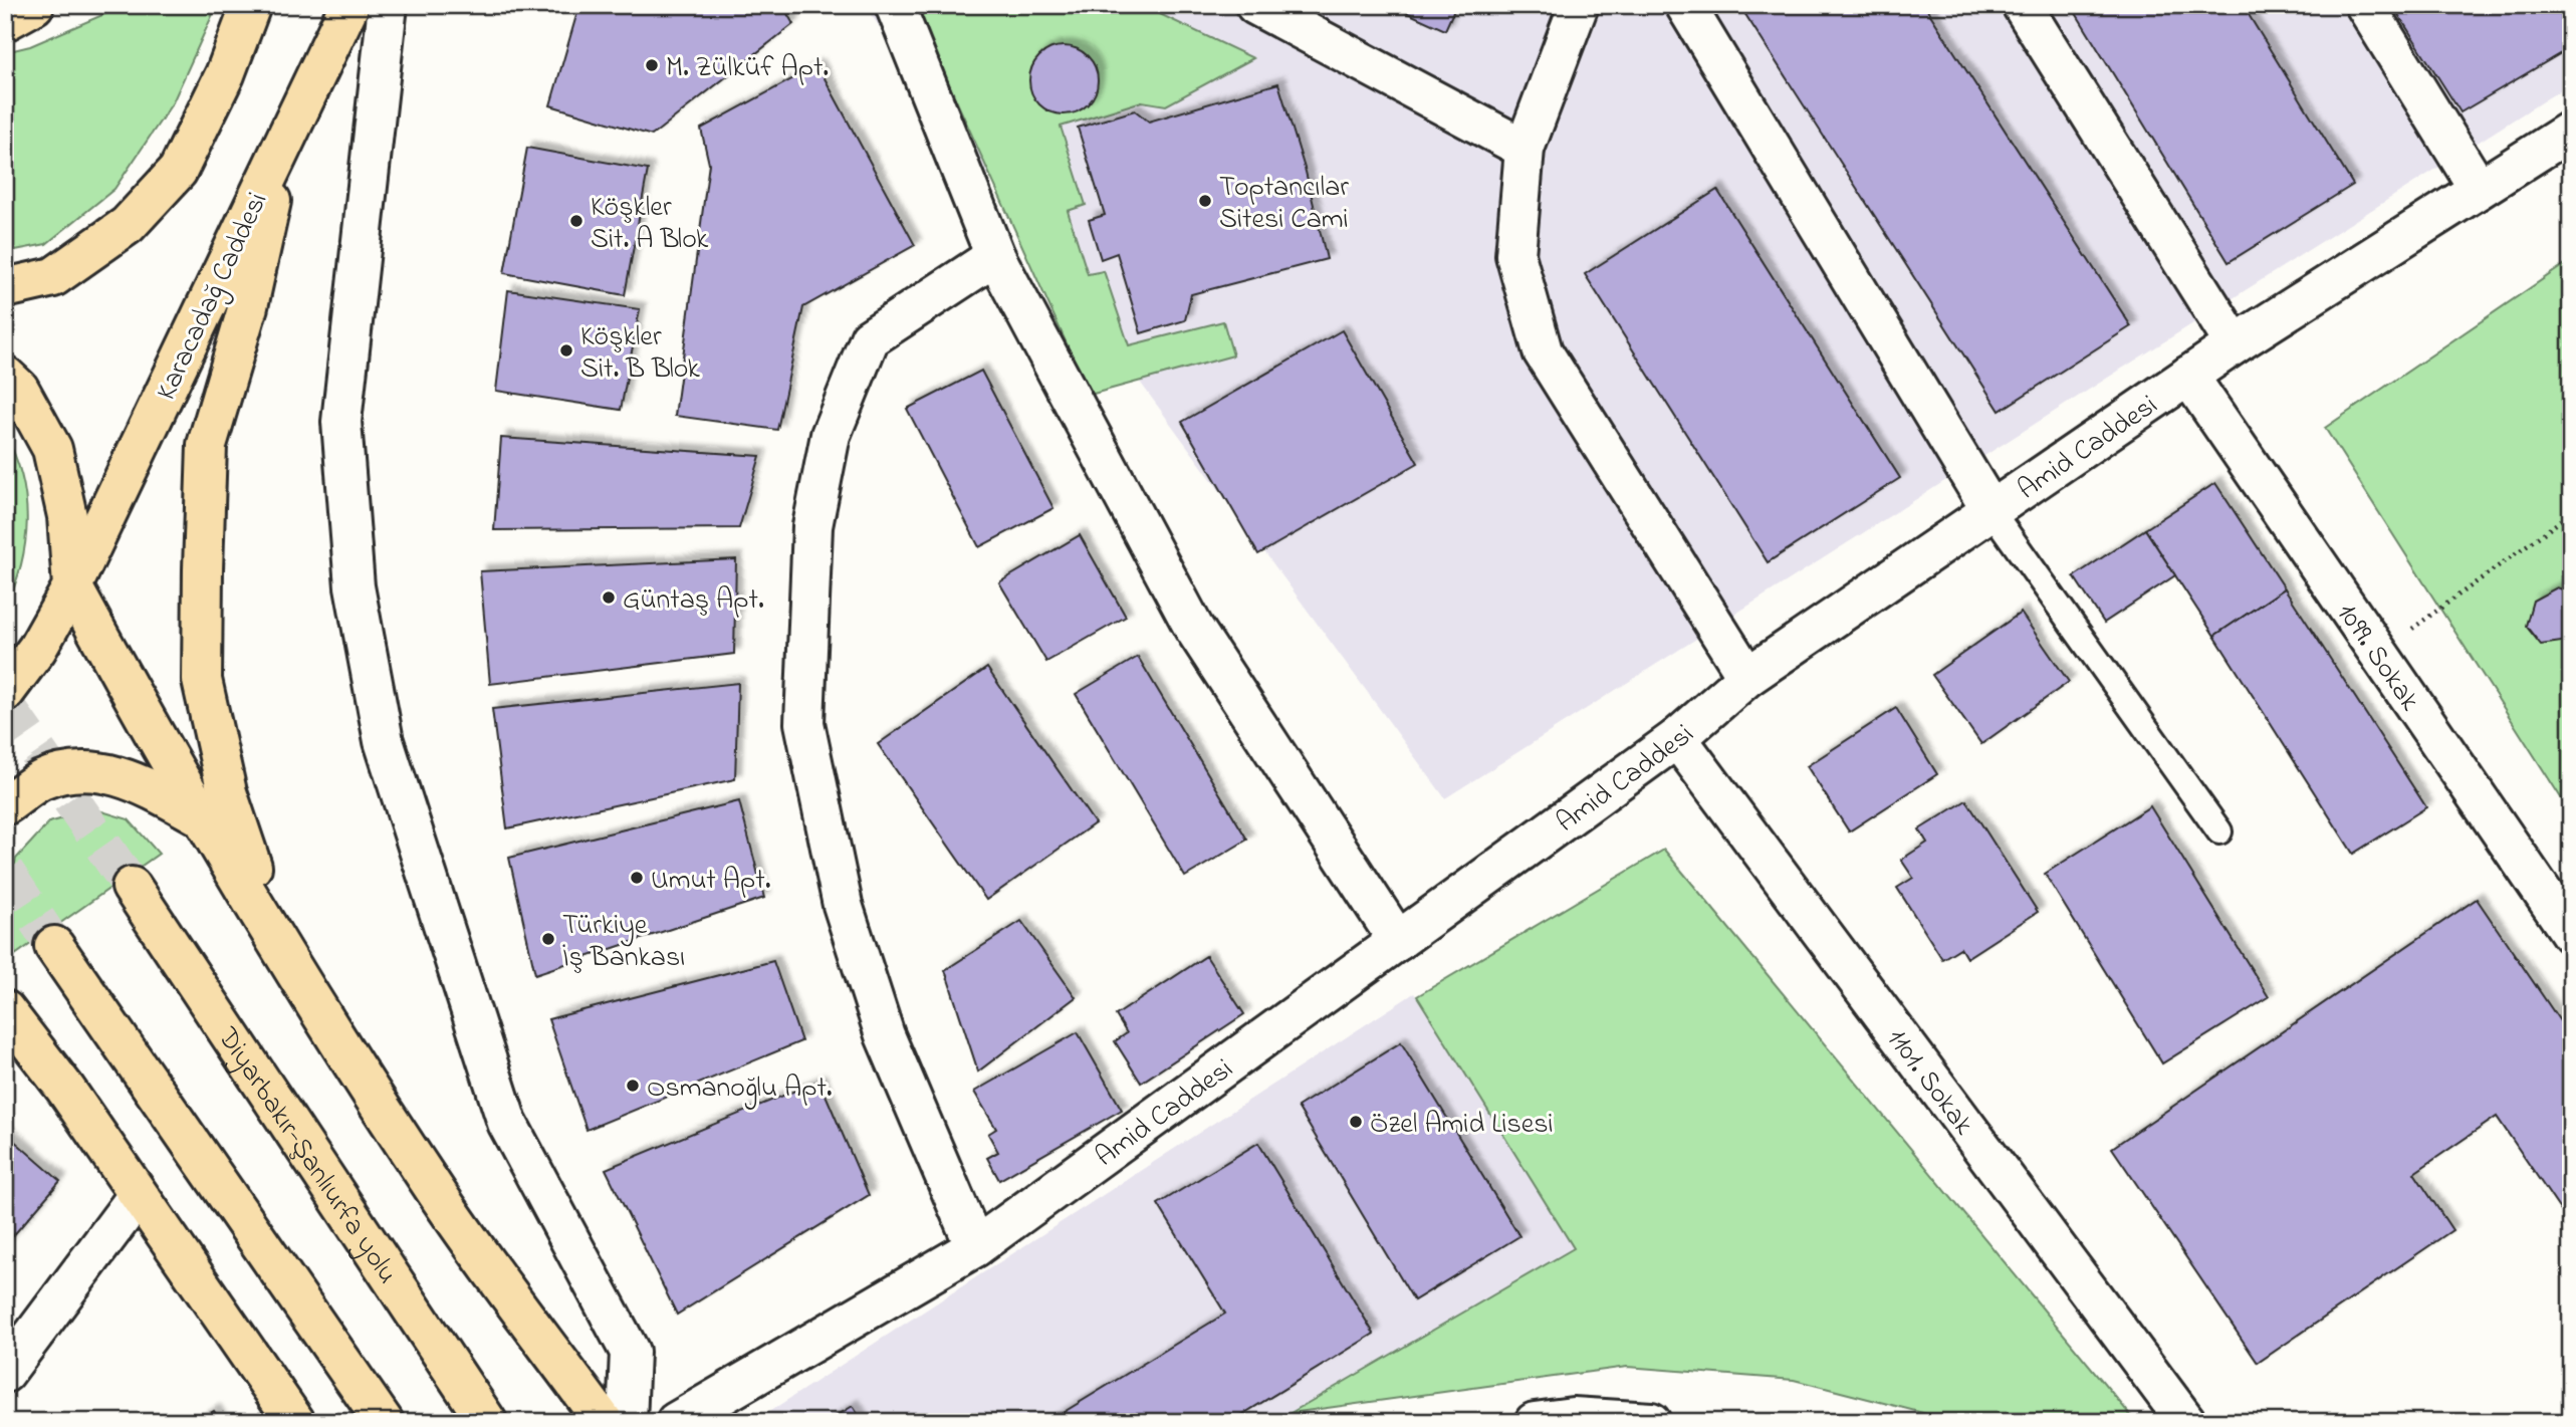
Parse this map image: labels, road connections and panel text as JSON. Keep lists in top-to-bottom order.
{
  "streets": {
    "highway": ["Karacadağ Caddesi", "Diyarbakır-Şanlıurfa yolu"],
    "street": ["Amid Caddesi", "1099. Sokak", "1101. Sokak"]
  },
  "crossings": [
    ["Amid Caddesi", "1099. Sokak"],
    ["Amid Caddesi", "1101. Sokak"]
  ],
  "places": [
    "M. Zülküf Apt.",
    "Toptancılar Sitesi Cami",
    "Köşkler Sit. A Blok",
    "Köşkler Sit. B Blok",
    "Güntaş Apt.",
    "Umut Apt.",
    "Türkiye İş Bankası",
    "Osmanoğlu Apt.",
    "Özel Amid Lisesi"
  ]
}
